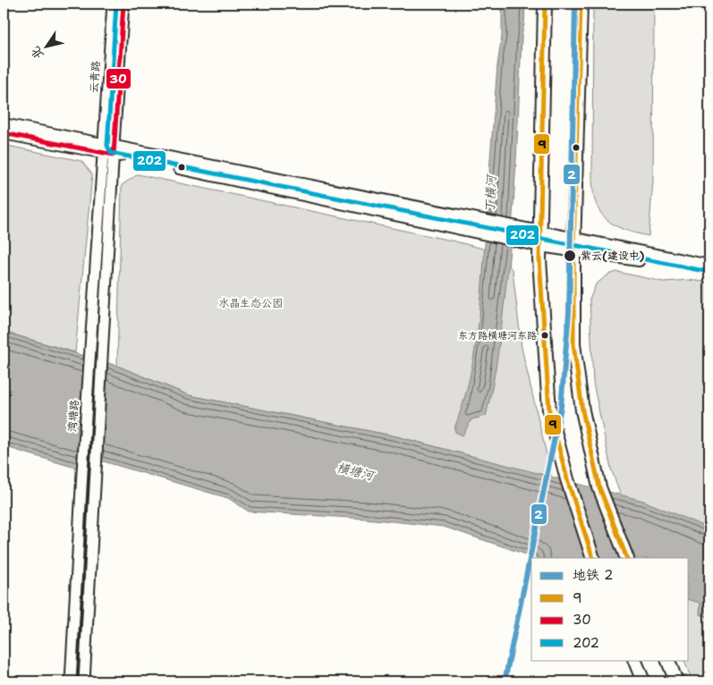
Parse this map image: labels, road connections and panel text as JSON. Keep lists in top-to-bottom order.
{
  "streets": {
    "street": ["云青路", "湾塘路"]
  },
  "crossings": [
    ["云青路", "湾塘路"]
  ],
  "water": ["丁横河", "横塘河"],
  "parks": ["水晶生态公园"],
  "places": ["紫云(建设中)", "东方路横塘河东路"],
  "lines": [
    "metro line 2",
    "transit line 9",
    "transit line 30",
    "transit line 202"
  ],
  "legend": [
    "地铁 2",
    "9",
    "30",
    "202"
  ],
  "north": "bottom left"
}
